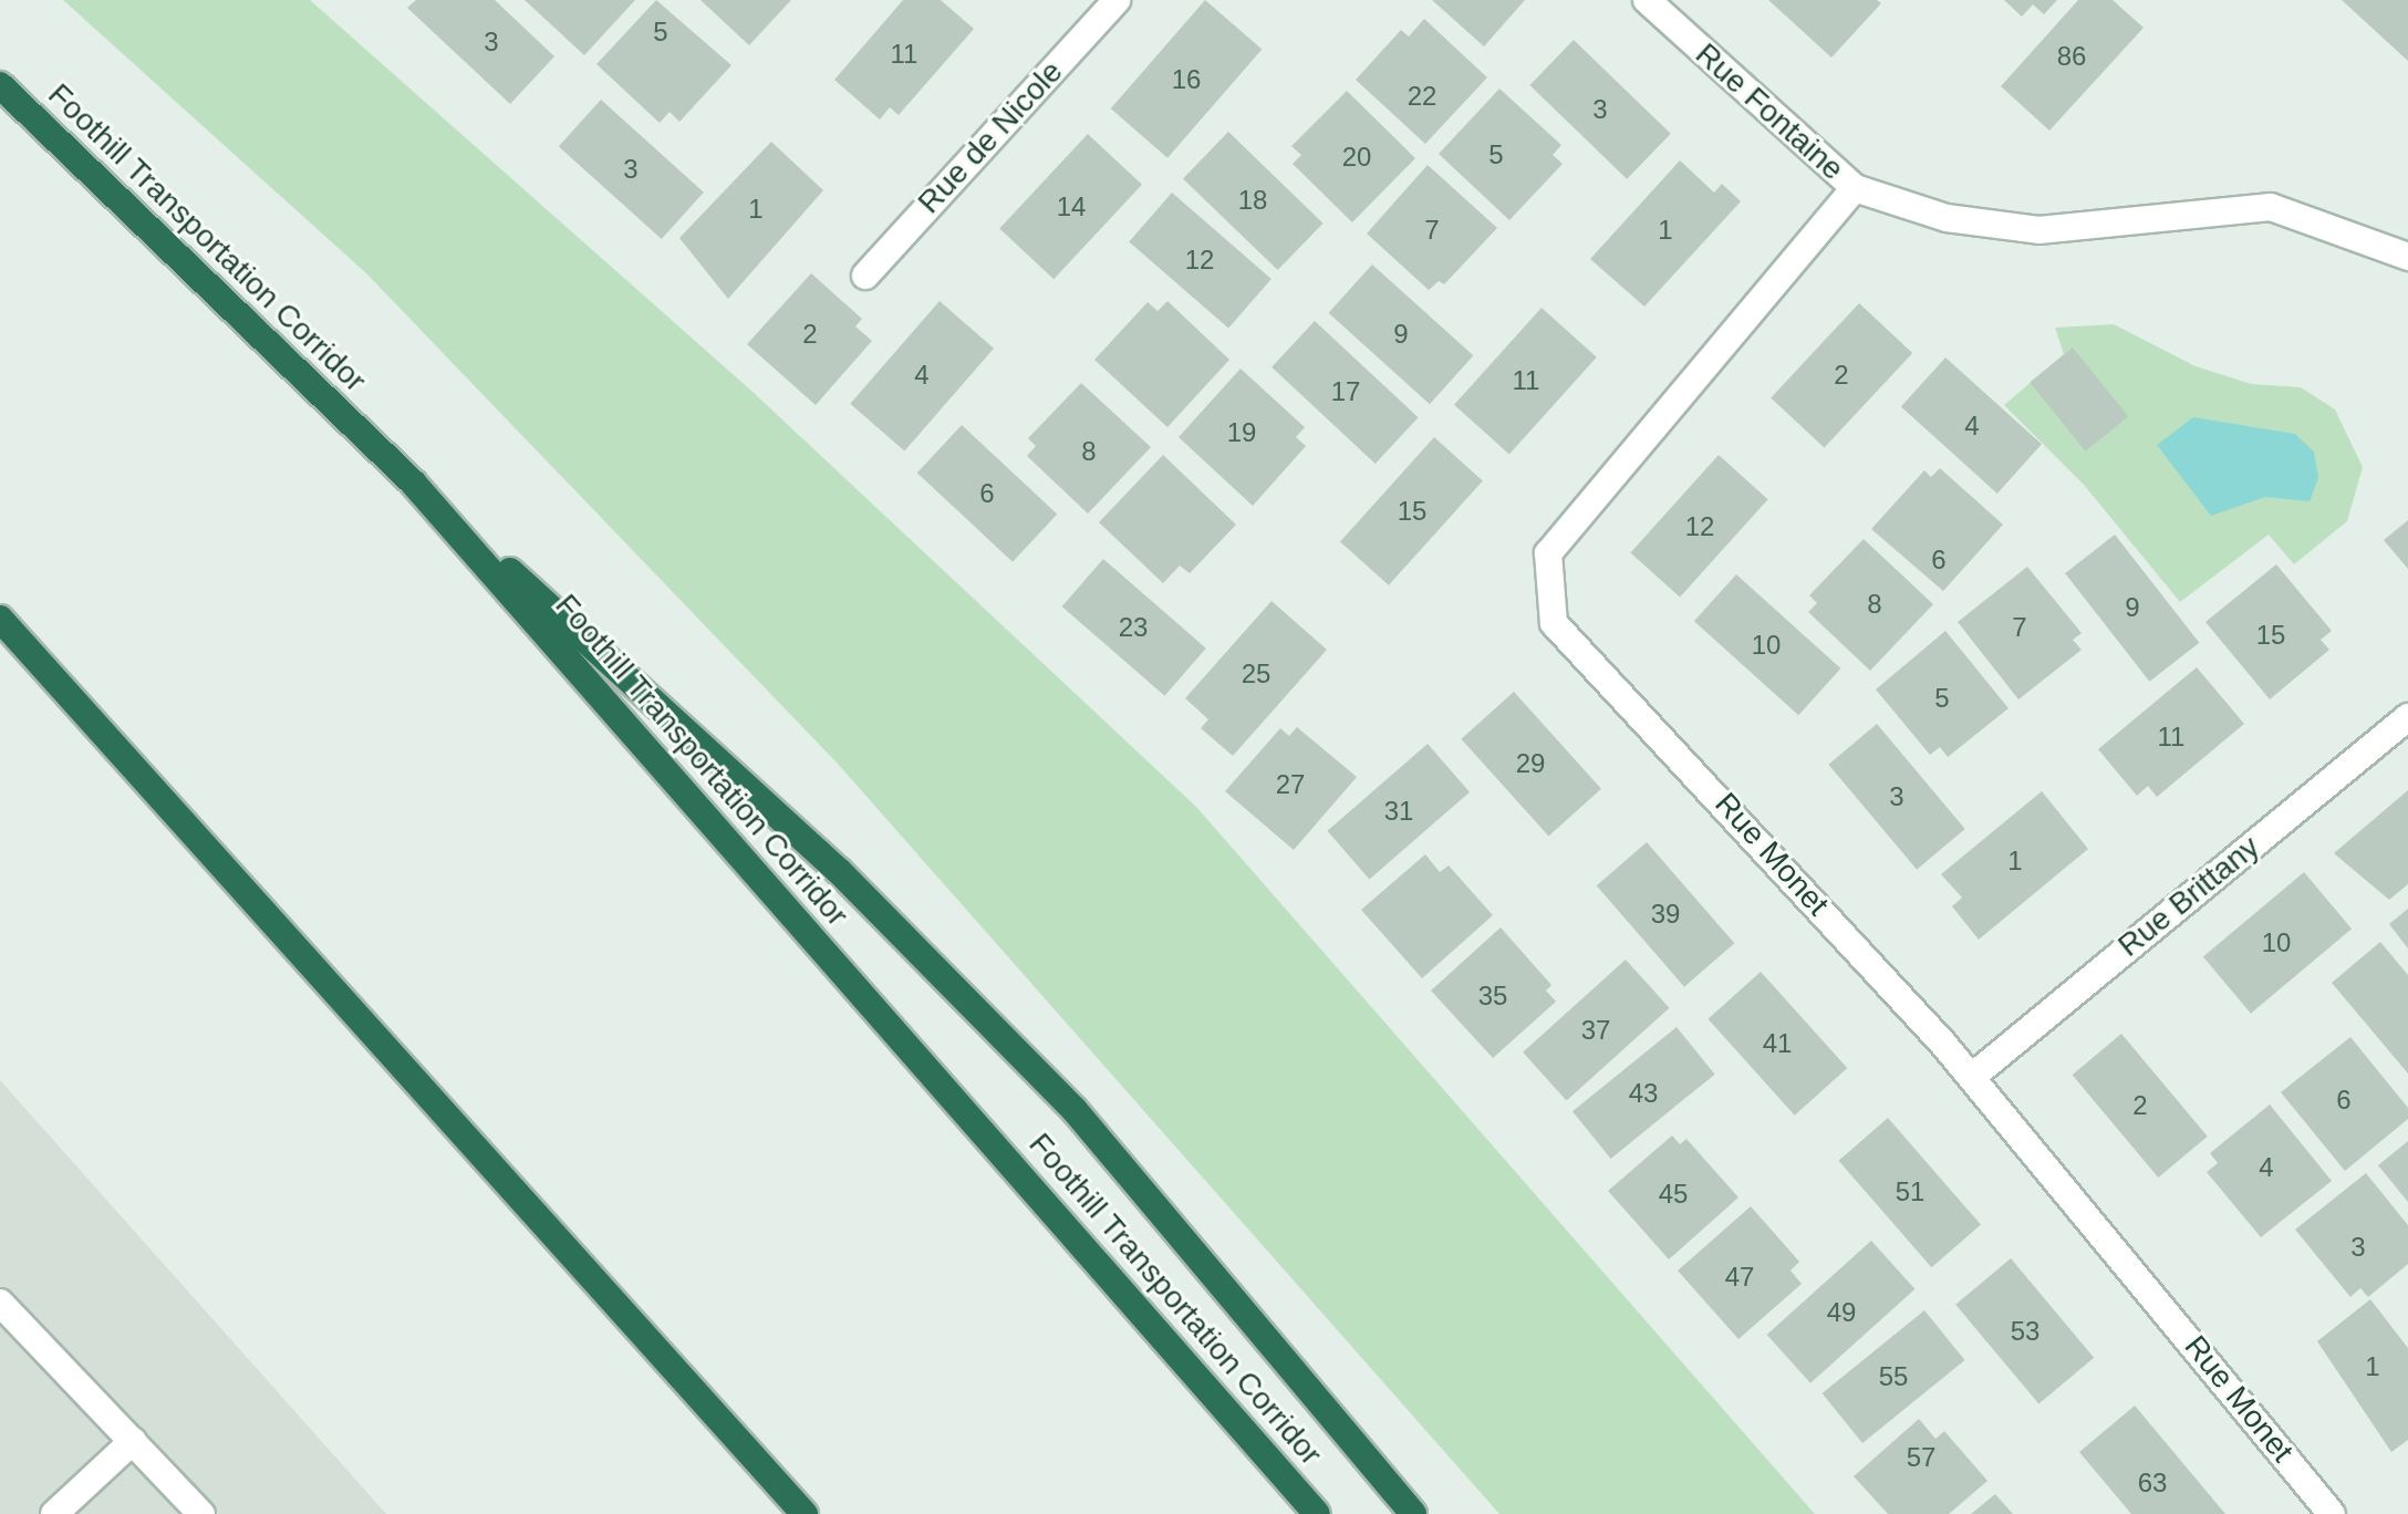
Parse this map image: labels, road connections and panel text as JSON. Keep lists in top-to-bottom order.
{
  "streets": {
    "highway": ["Foothill Transportation Corridor"],
    "street": [
      "Rue Fontaine",
      "Rue de Nicole",
      "Rue Monet",
      "Rue Brittany"
    ]
  },
  "crossings": [
    ["Rue Fontaine", "Rue Monet"],
    ["Rue Monet", "Rue Brittany"]
  ],
  "house_numbers": [
    "5",
    "3",
    "11",
    "86",
    "16",
    "22",
    "3",
    "5",
    "20",
    "3",
    "18",
    "14",
    "1",
    "7",
    "1",
    "12",
    "2",
    "9",
    "4",
    "2",
    "11",
    "17",
    "4",
    "19",
    "8",
    "6",
    "15",
    "12",
    "6",
    "8",
    "9",
    "23",
    "7",
    "15",
    "10",
    "25",
    "5",
    "11",
    "29",
    "27",
    "3",
    "31",
    "1",
    "39",
    "10",
    "35",
    "37",
    "41",
    "43",
    "6",
    "2",
    "4",
    "51",
    "45",
    "3",
    "47",
    "49",
    "53",
    "1",
    "55",
    "57",
    "63"
  ]
}
